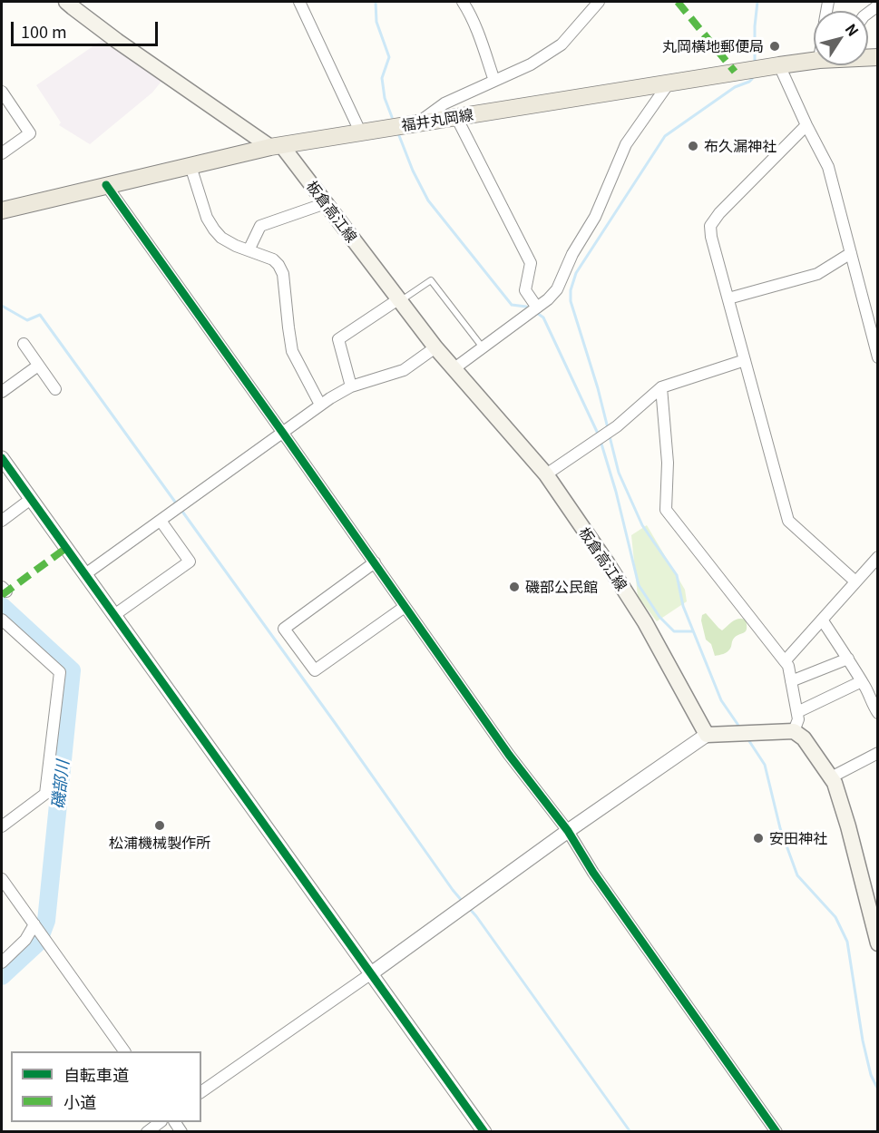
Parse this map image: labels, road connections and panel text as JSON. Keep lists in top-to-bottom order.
{
  "streets": {
    "main road": ["福井丸岡線", "板倉高江線"]
  },
  "crossings": [
    ["福井丸岡線", "板倉高江線"]
  ],
  "water": ["磯部川"],
  "places": [
    "丸岡横地郵便局",
    "布久漏神社",
    "磯部公民館",
    "松浦機械製作所",
    "安田神社"
  ],
  "legend": ["自転車道", "小道"],
  "scale_bar": "100 m",
  "north": "top right"
}
